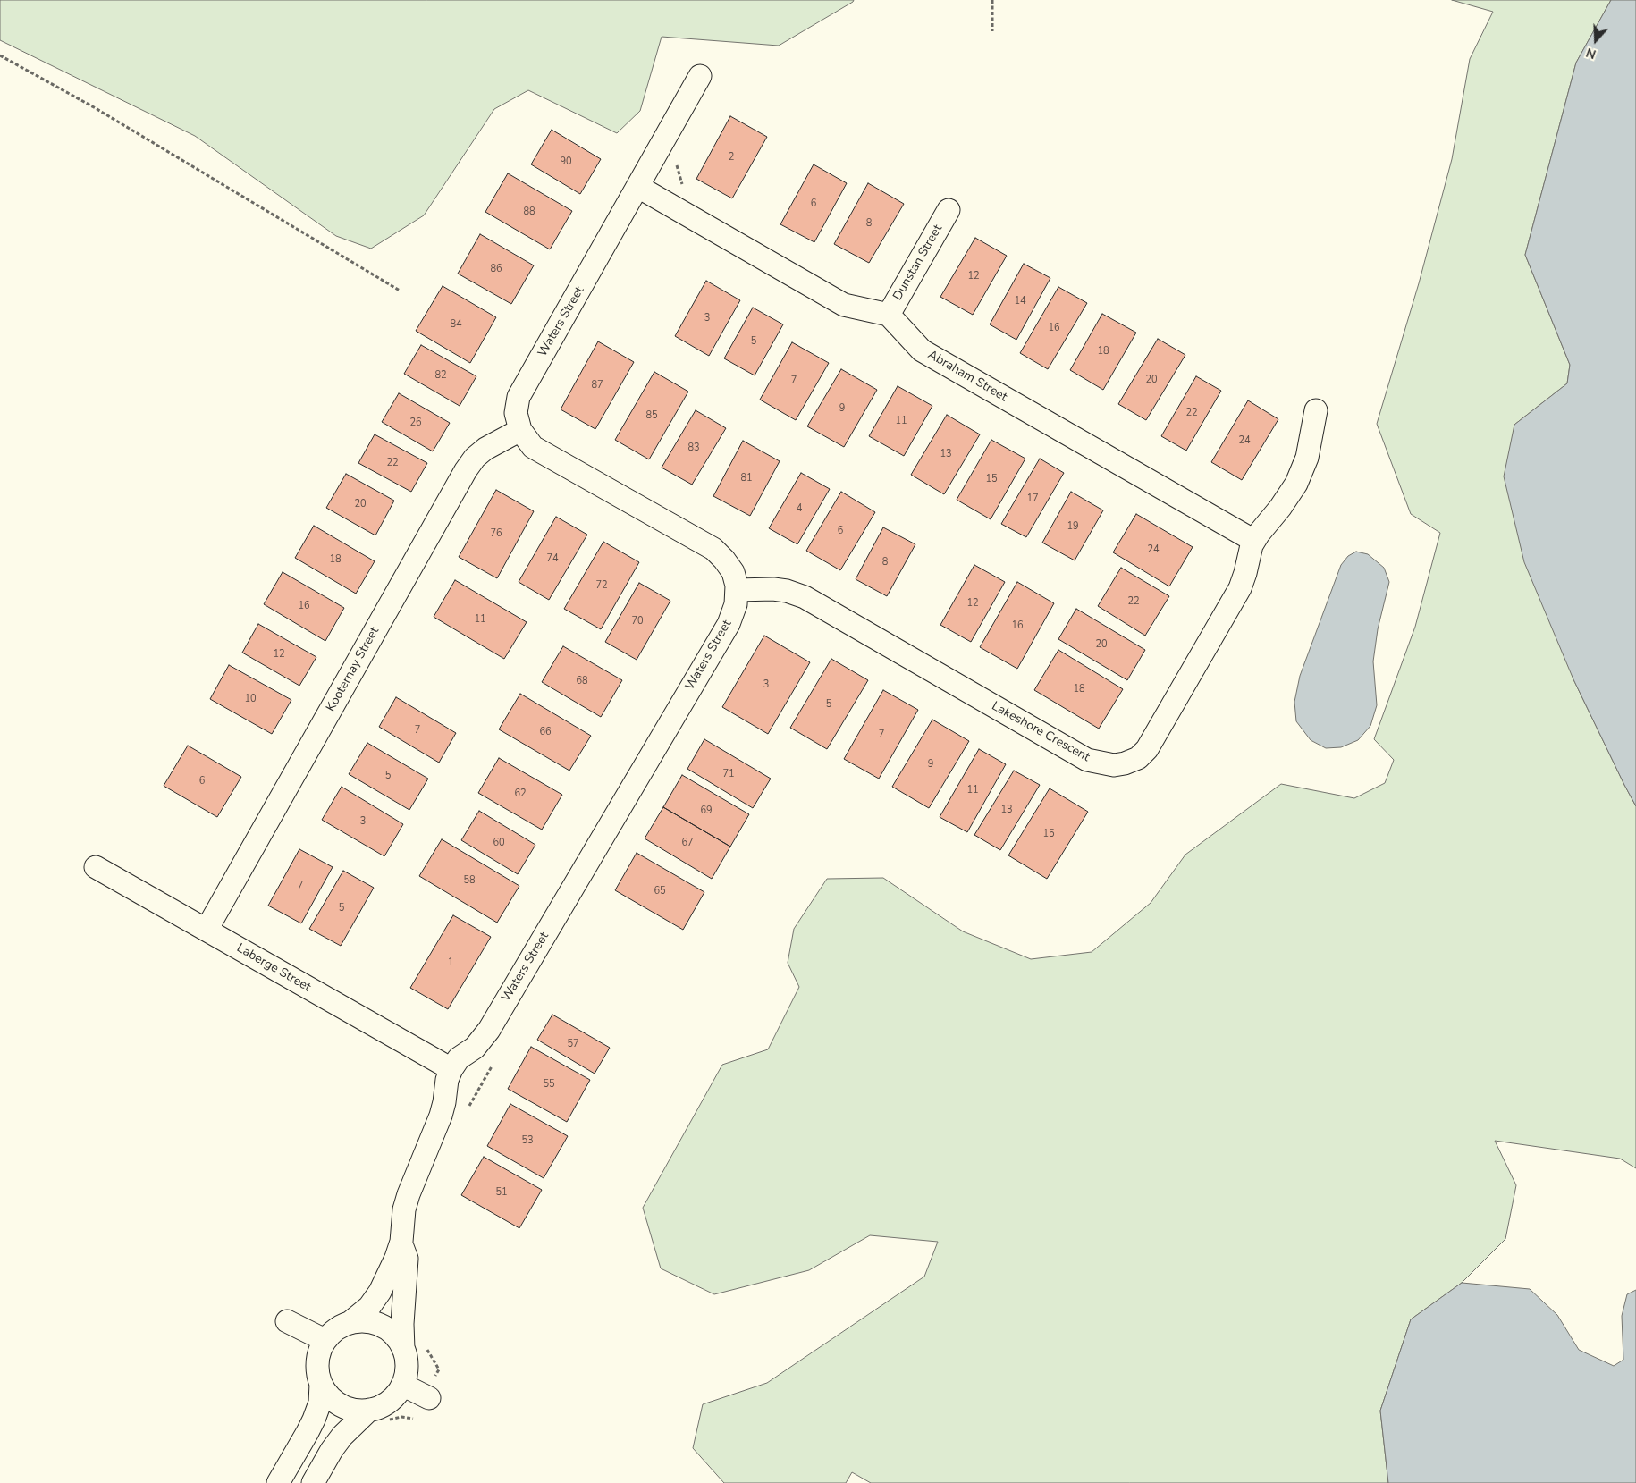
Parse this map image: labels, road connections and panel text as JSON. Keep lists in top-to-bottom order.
{
  "streets": {
    "street": [
      "Dunstan Street",
      "Waters Street",
      "Abraham Street",
      "Kooternay Street",
      "Lakeshore Crescent",
      "Laberge Street"
    ]
  },
  "crossings": [
    ["Dunstan Street", "Abraham Street"],
    ["Waters Street", "Kooternay Street"],
    ["Waters Street", "Lakeshore Crescent"],
    ["Waters Street", "Laberge Street"],
    ["Abraham Street", "Lakeshore Crescent"],
    ["Kooternay Street", "Laberge Street"]
  ],
  "house_numbers": [
    "2",
    "90",
    "6",
    "88",
    "8",
    "86",
    "12",
    "14",
    "3",
    "84",
    "16",
    "5",
    "18",
    "82",
    "20",
    "7",
    "87",
    "9",
    "22",
    "85",
    "11",
    "26",
    "24",
    "83",
    "13",
    "22",
    "81",
    "15",
    "17",
    "20",
    "4",
    "19",
    "6",
    "76",
    "24",
    "74",
    "18",
    "8",
    "72",
    "22",
    "12",
    "16",
    "11",
    "70",
    "16",
    "20",
    "12",
    "68",
    "3",
    "18",
    "10",
    "5",
    "7",
    "66",
    "7",
    "9",
    "71",
    "5",
    "6",
    "11",
    "62",
    "13",
    "69",
    "3",
    "15",
    "60",
    "67",
    "58",
    "7",
    "65",
    "5",
    "1",
    "57",
    "55",
    "53",
    "51"
  ],
  "north": "bottom"
}
